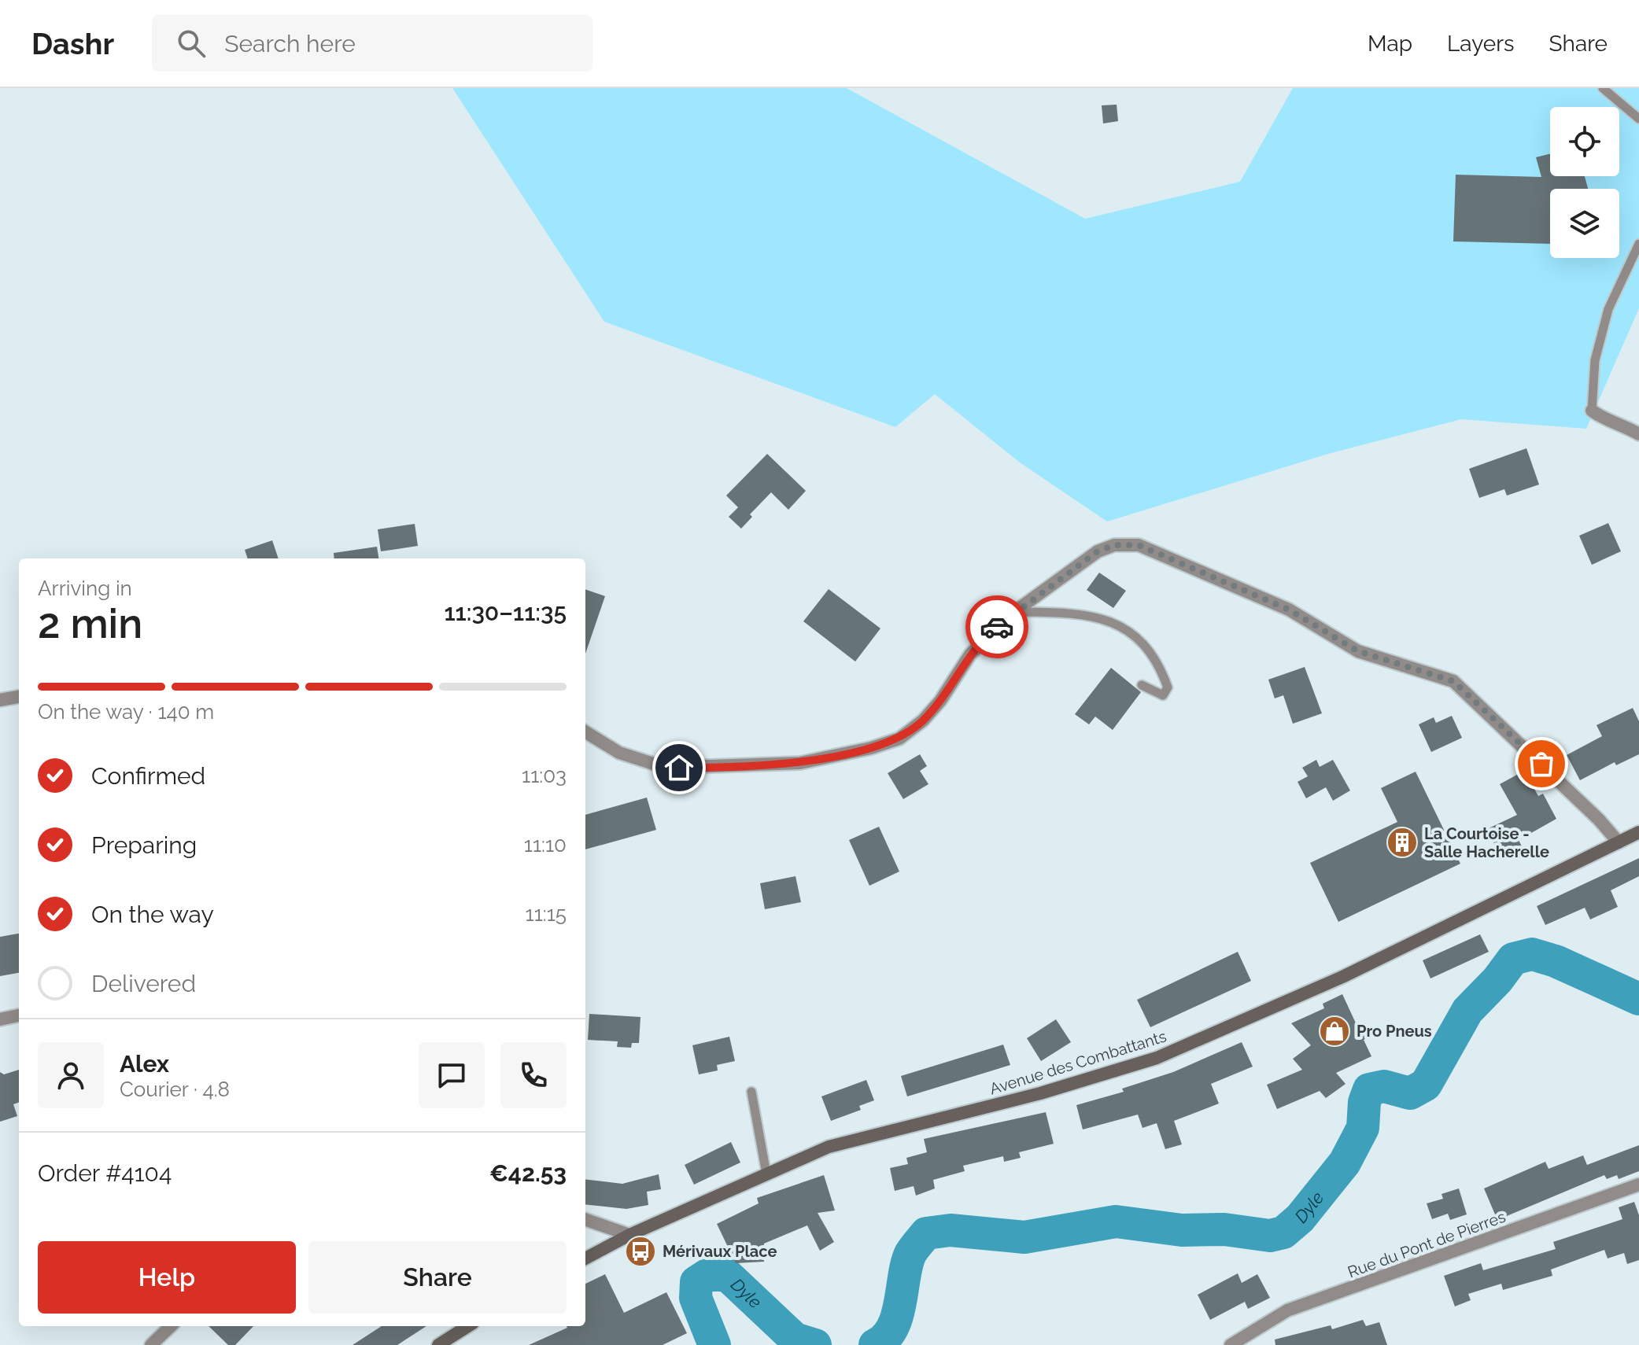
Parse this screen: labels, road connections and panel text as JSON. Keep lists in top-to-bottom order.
{
  "streets": {
    "main road": ["Avenue des Combattants"],
    "street": ["Rue du Pont de Pierres"]
  },
  "water": ["Dyle"],
  "places": {
    "building": ["La Courtoise - Salle Hacherelle"],
    "shop": ["Pro Pneus"],
    "bus stop": ["Mérivaux Place"]
  },
  "page": {
    "header": "Dashr",
    "search": "Search here",
    "nav": ["Map", "Layers", "Share"],
    "heading": ["2 min", "Arriving in", "11:30–11:35"],
    "panel": [
      "Alex",
      "Courier · 4.8",
      "Order #4104",
      "€42.53"
    ],
    "bar": "On the way · 140 m",
    "list": [
      ["Confirmed", "11:03"],
      ["Preparing", "11:10"],
      ["On the way", "11:15"],
      "Delivered"
    ],
    "buttons": ["Help", "Share"]
  }
}
